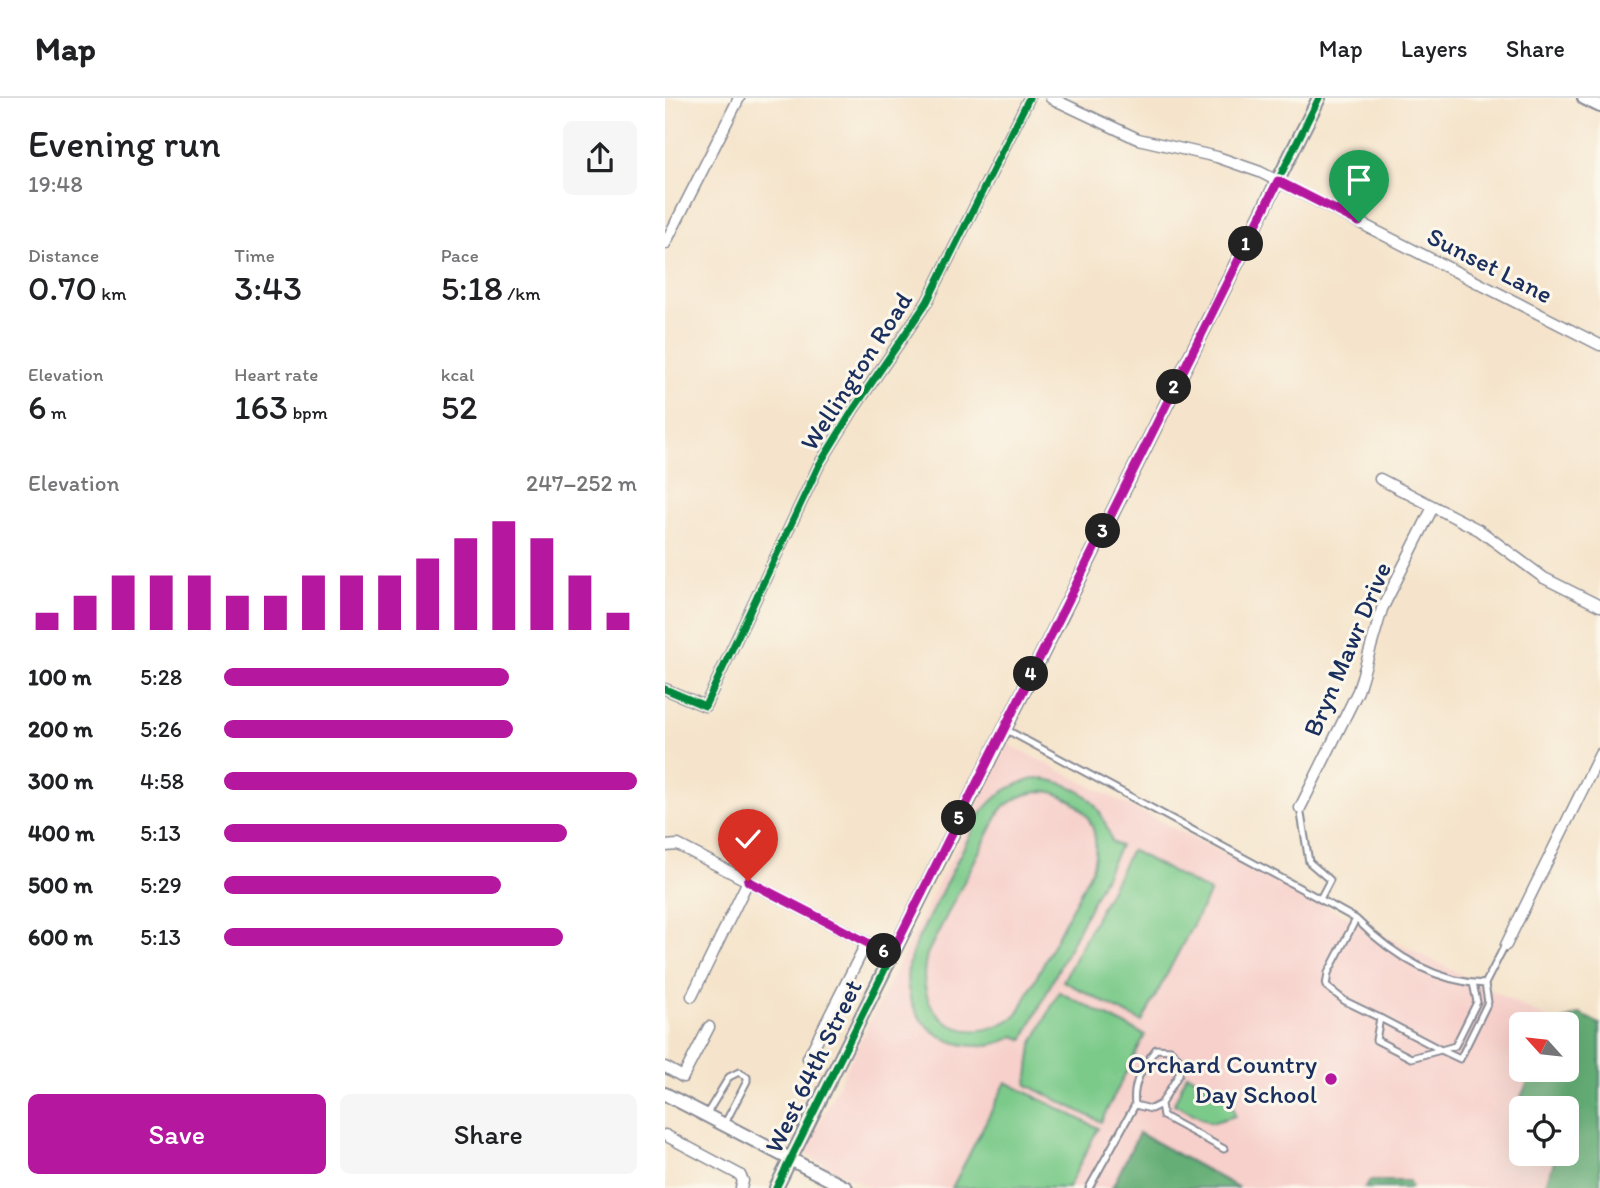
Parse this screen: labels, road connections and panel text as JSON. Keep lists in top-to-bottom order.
{
  "streets": {
    "street": [
      "Sunset Lane",
      "Wellington Road",
      "Bryn Mawr Drive",
      "West 64th Street"
    ]
  },
  "crossings": [
    ["Sunset Lane", "West 64th Street"]
  ],
  "places": ["Orchard Country Day School"],
  "north": "top left",
  "page": {
    "header": "Map",
    "nav": ["Map", "Layers", "Share"],
    "heading": ["Evening run", "19:48"],
    "stats": [
      ["Distance", "0.70 km"],
      ["Time", "3:43"],
      ["Pace", "5:18 /km"],
      ["Elevation", "6 m"],
      ["Heart rate", "163 bpm"],
      ["kcal", "52"]
    ],
    "pins": [
      "1",
      "2",
      "3",
      "4",
      "5",
      "6"
    ],
    "chart": ["Elevation", "247–252 m"],
    "list": [
      {
        "name": "100 m",
        "note": "5:28"
      },
      {
        "name": "200 m",
        "note": "5:26"
      },
      {
        "name": "300 m",
        "note": "4:58"
      },
      {
        "name": "400 m",
        "note": "5:13"
      },
      {
        "name": "500 m",
        "note": "5:29"
      },
      {
        "name": "600 m",
        "note": "5:13"
      }
    ],
    "buttons": ["Save", "Share"]
  }
}
